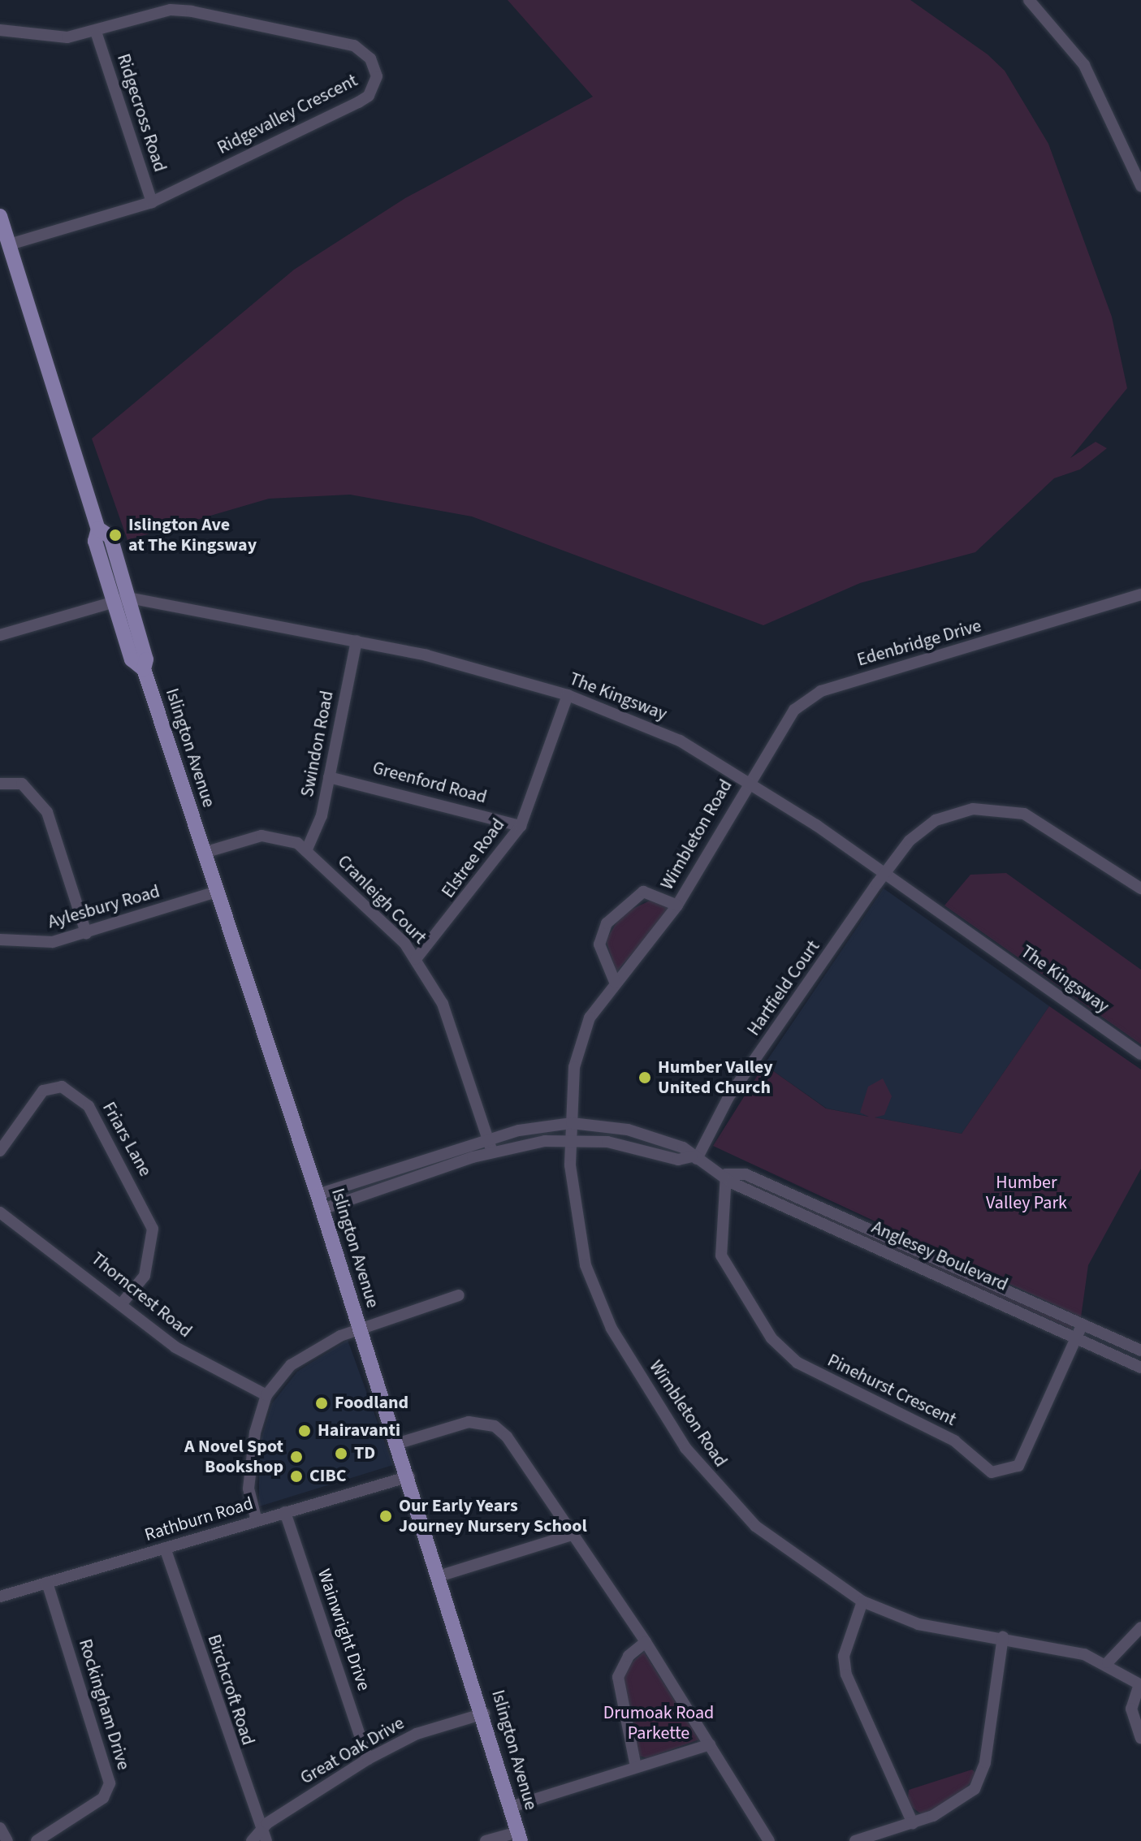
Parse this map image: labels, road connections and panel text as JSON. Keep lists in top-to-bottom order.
{
  "streets": {
    "main road": ["Islington Avenue"],
    "street": [
      "Ridgecross Road",
      "Ridgevalley Crescent",
      "Edenbridge Drive",
      "The Kingsway",
      "Swindon Road",
      "Greenford Road",
      "Wimbleton Road",
      "Elstree Road",
      "Cranleigh Court",
      "Aylesbury Road",
      "Hartfield Court",
      "Friars Lane",
      "Anglesey Boulevard",
      "Thorncrest Road",
      "Pinehurst Crescent",
      "Rathburn Road",
      "Wainwright Drive",
      "Birchcroft Road",
      "Rockingham Drive",
      "Great Oak Drive"
    ]
  },
  "crossings": [
    ["Ridgecross Road", "Ridgevalley Crescent"],
    ["Ridgevalley Crescent", "Islington Avenue"],
    ["Edenbridge Drive", "The Kingsway"],
    ["Edenbridge Drive", "Wimbleton Road"],
    ["The Kingsway", "Swindon Road"],
    ["The Kingsway", "Islington Avenue"],
    ["The Kingsway", "Wimbleton Road"],
    ["The Kingsway", "Elstree Road"],
    ["The Kingsway", "Hartfield Court"],
    ["Swindon Road", "Greenford Road"],
    ["Swindon Road", "Cranleigh Court"],
    ["Islington Avenue", "Cranleigh Court"],
    ["Islington Avenue", "Aylesbury Road"],
    ["Islington Avenue", "Anglesey Boulevard"],
    ["Islington Avenue", "Rathburn Road"],
    ["Islington Avenue", "Great Oak Drive"],
    ["Greenford Road", "Elstree Road"],
    ["Wimbleton Road", "Anglesey Boulevard"],
    ["Elstree Road", "Cranleigh Court"],
    ["Cranleigh Court", "Anglesey Boulevard"],
    ["Hartfield Court", "Anglesey Boulevard"],
    ["Friars Lane", "Thorncrest Road"],
    ["Anglesey Boulevard", "Pinehurst Crescent"],
    ["Rathburn Road", "Wainwright Drive"],
    ["Rathburn Road", "Birchcroft Road"],
    ["Rathburn Road", "Rockingham Drive"],
    ["Wainwright Drive", "Great Oak Drive"],
    ["Birchcroft Road", "Great Oak Drive"]
  ],
  "parks": ["Humber Valley Park", "Drumoak Road Parkette"],
  "places": [
    "Islington Ave at The Kingsway",
    "Humber Valley United Church",
    "Foodland",
    "Hairavanti",
    "TD",
    "A Novel Spot Bookshop",
    "CIBC",
    "Our Early Years Journey Nursery School"
  ]
}
